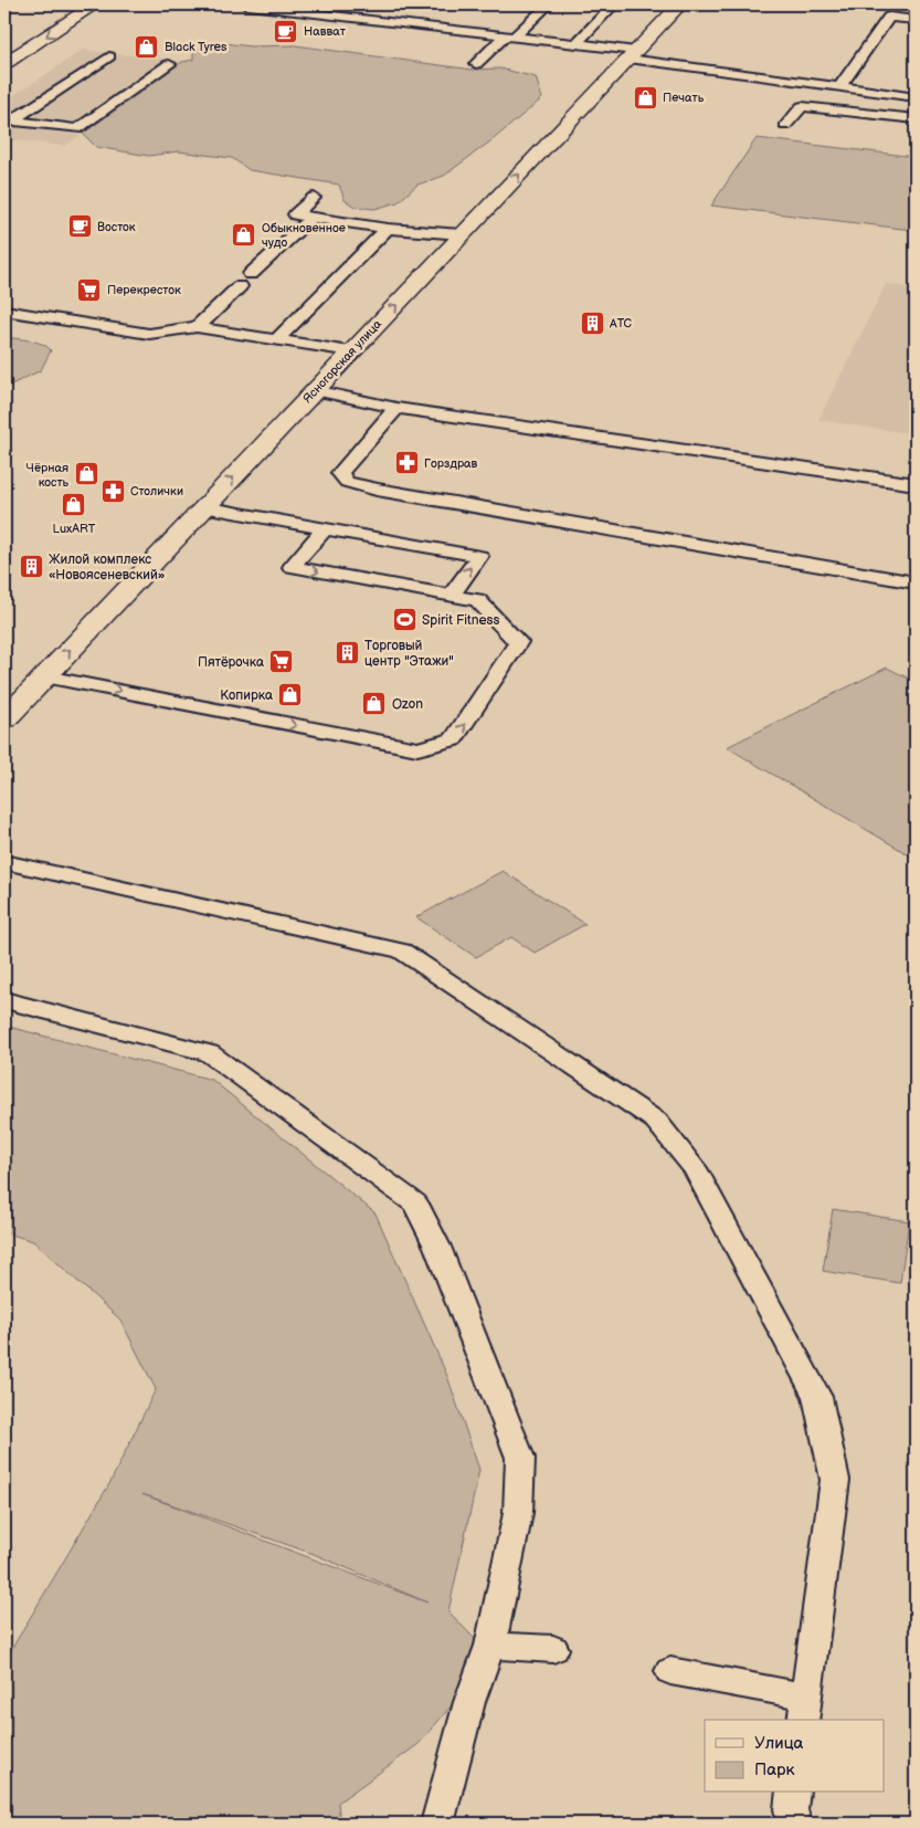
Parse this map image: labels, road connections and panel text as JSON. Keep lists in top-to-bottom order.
{
  "streets": {
    "main road": ["Ясногорская улица"]
  },
  "one_way": ["Ясногорская улица"],
  "places": {
    "cafe": ["Навват", "Восток"],
    "shop": [
      "Black Tyres",
      "Печать",
      "Обыкновенное чудо",
      "Чёрная кость",
      "LuxART",
      "Копирка",
      "Ozon"
    ],
    "supermarket": ["Перекресток", "Пятёрочка"],
    "building": ["АТС", "Жилой комплекс «Новоясеневский»", "Торговый центр \"Этажи\""],
    "pharmacy": ["Горздрав", "Столички"],
    "sports": ["Spirit Fitness"]
  },
  "legend": ["Улица", "Парк"]
}
